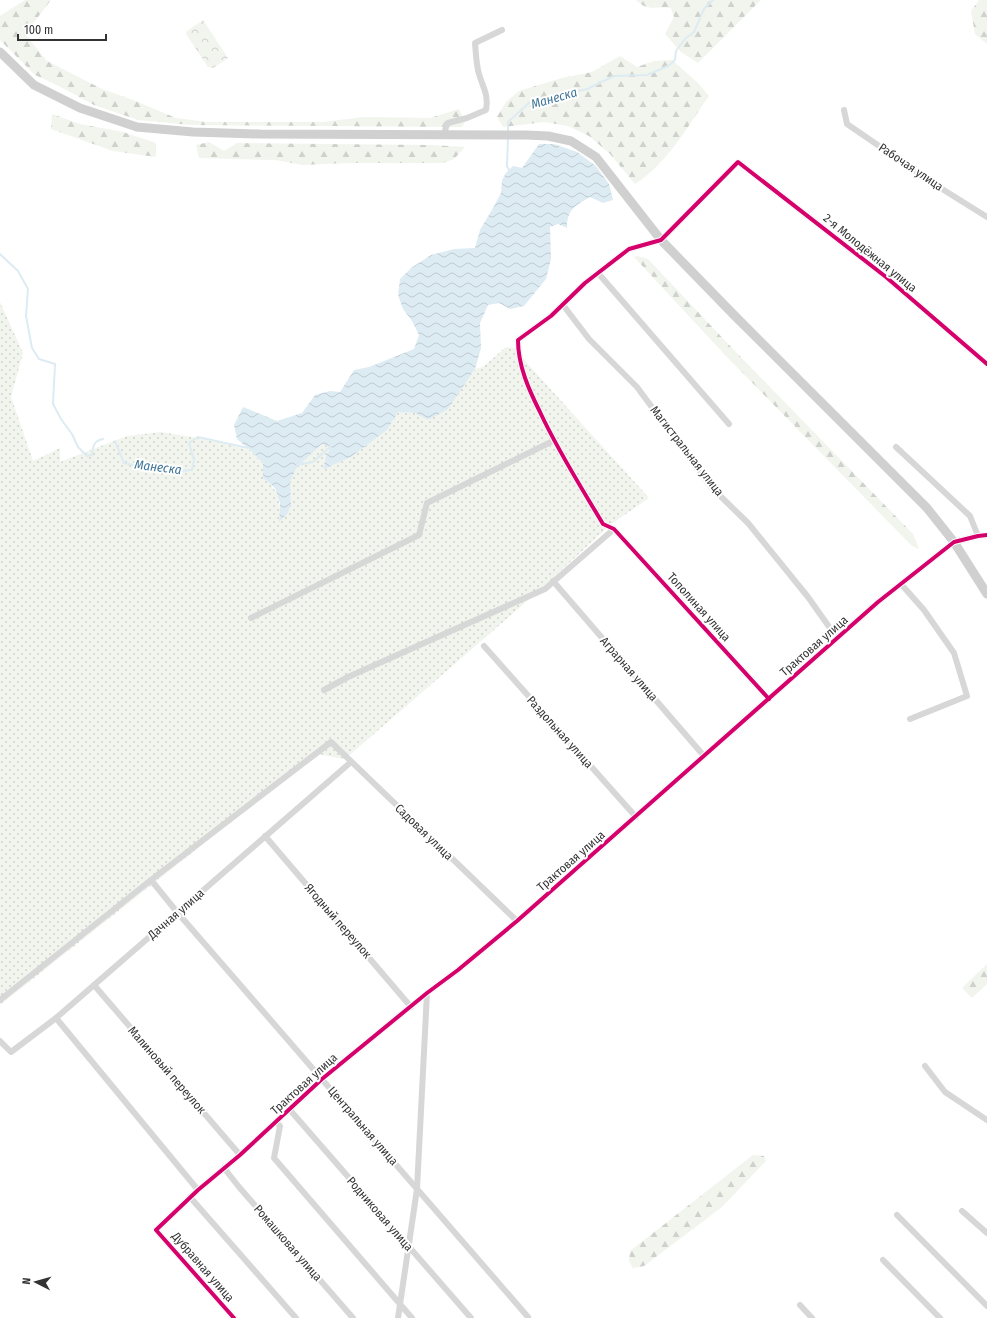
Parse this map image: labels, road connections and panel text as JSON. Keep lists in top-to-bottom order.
{
  "streets": {
    "street": [
      "Рабочая улица",
      "2-я Молодёжная улица",
      "Магистральная улица",
      "Тополиная улица",
      "Трактовая улица",
      "Аграрная улица",
      "Раздольная улица",
      "Садовая улица",
      "Дачная улица",
      "Ягодный переулок",
      "Малиновый переулок",
      "Центральная улица",
      "Родниковая улица",
      "Ромашковая улица",
      "Дубравная улица"
    ]
  },
  "crossings": [
    ["Магистральная улица", "Тополиная улица"],
    ["Магистральная улица", "Трактовая улица"],
    ["Тополиная улица", "Трактовая улица"],
    ["Трактовая улица", "Аграрная улица"],
    ["Трактовая улица", "Раздольная улица"],
    ["Трактовая улица", "Садовая улица"],
    ["Трактовая улица", "Ягодный переулок"],
    ["Трактовая улица", "Малиновый переулок"],
    ["Трактовая улица", "Центральная улица"],
    ["Трактовая улица", "Родниковая улица"],
    ["Трактовая улица", "Ромашковая улица"],
    ["Трактовая улица", "Дубравная улица"],
    ["Садовая улица", "Дачная улица"],
    ["Садовая улица", "Центральная улица"],
    ["Дачная улица", "Ягодный переулок"],
    ["Дачная улица", "Малиновый переулок"],
    ["Дачная улица", "Центральная улица"]
  ],
  "water": ["Манеска"],
  "scale_bar": "100 m",
  "north": "left"
}
